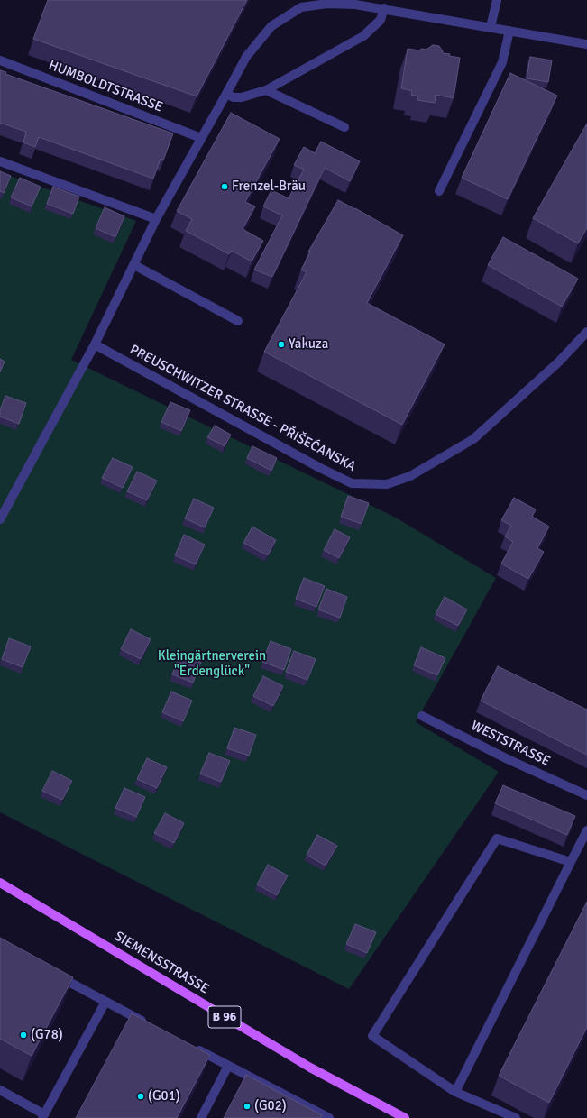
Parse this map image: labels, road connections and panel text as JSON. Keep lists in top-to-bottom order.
{
  "streets": {
    "main road": ["SIEMENSSTRASSE", "B 96"],
    "street": ["HUMBOLDTSTRASSE", "PREUSCHWITZER STRASSE - PŘIŠEĆANSKA", "WESTSTRASSE"]
  },
  "parks": ["Kleingärtnerverein \"Erdenglück\""],
  "places": [
    "Frenzel-Bräu",
    "Yakuza",
    "(G78)",
    "(G01)",
    "(G02)"
  ]
}
